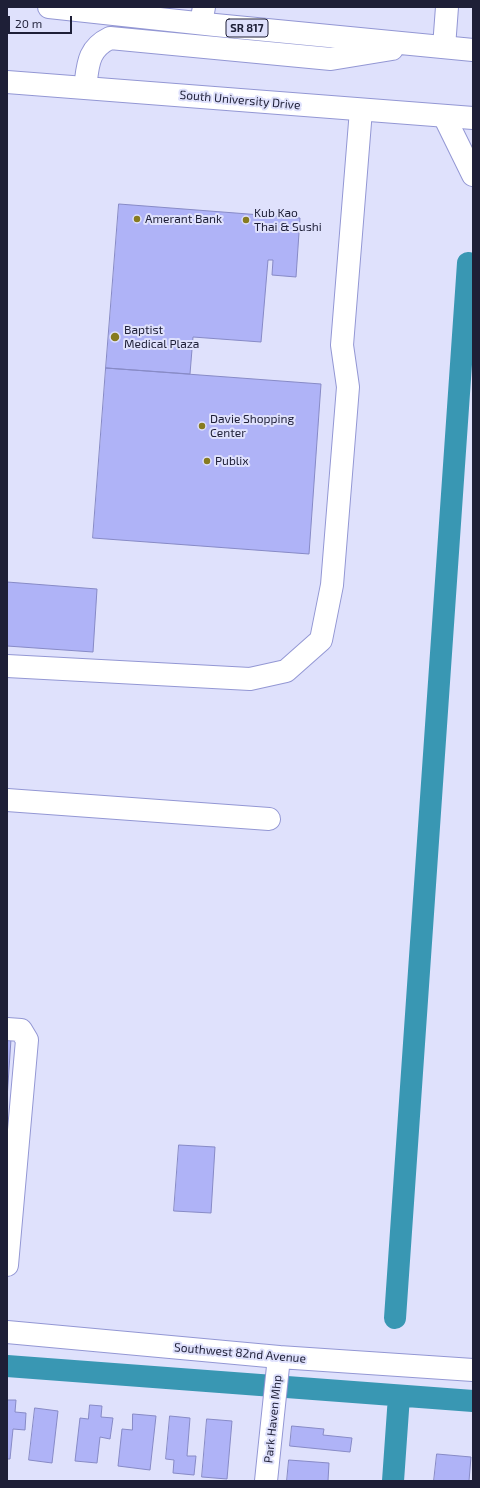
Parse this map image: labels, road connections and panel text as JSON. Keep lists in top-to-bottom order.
{
  "streets": {
    "main road": [
      "SR 817",
      "South University Drive",
      "Southwest 82nd Avenue",
      "Park Haven Mhp"
    ]
  },
  "crossings": [
    ["Southwest 82nd Avenue", "Park Haven Mhp"]
  ],
  "places": [
    "Amerant Bank",
    "Kub Kao Thai & Sushi",
    "Baptist Medical Plaza",
    "Davie Shopping Center",
    "Publix"
  ],
  "scale_bar": "20 m"
}
